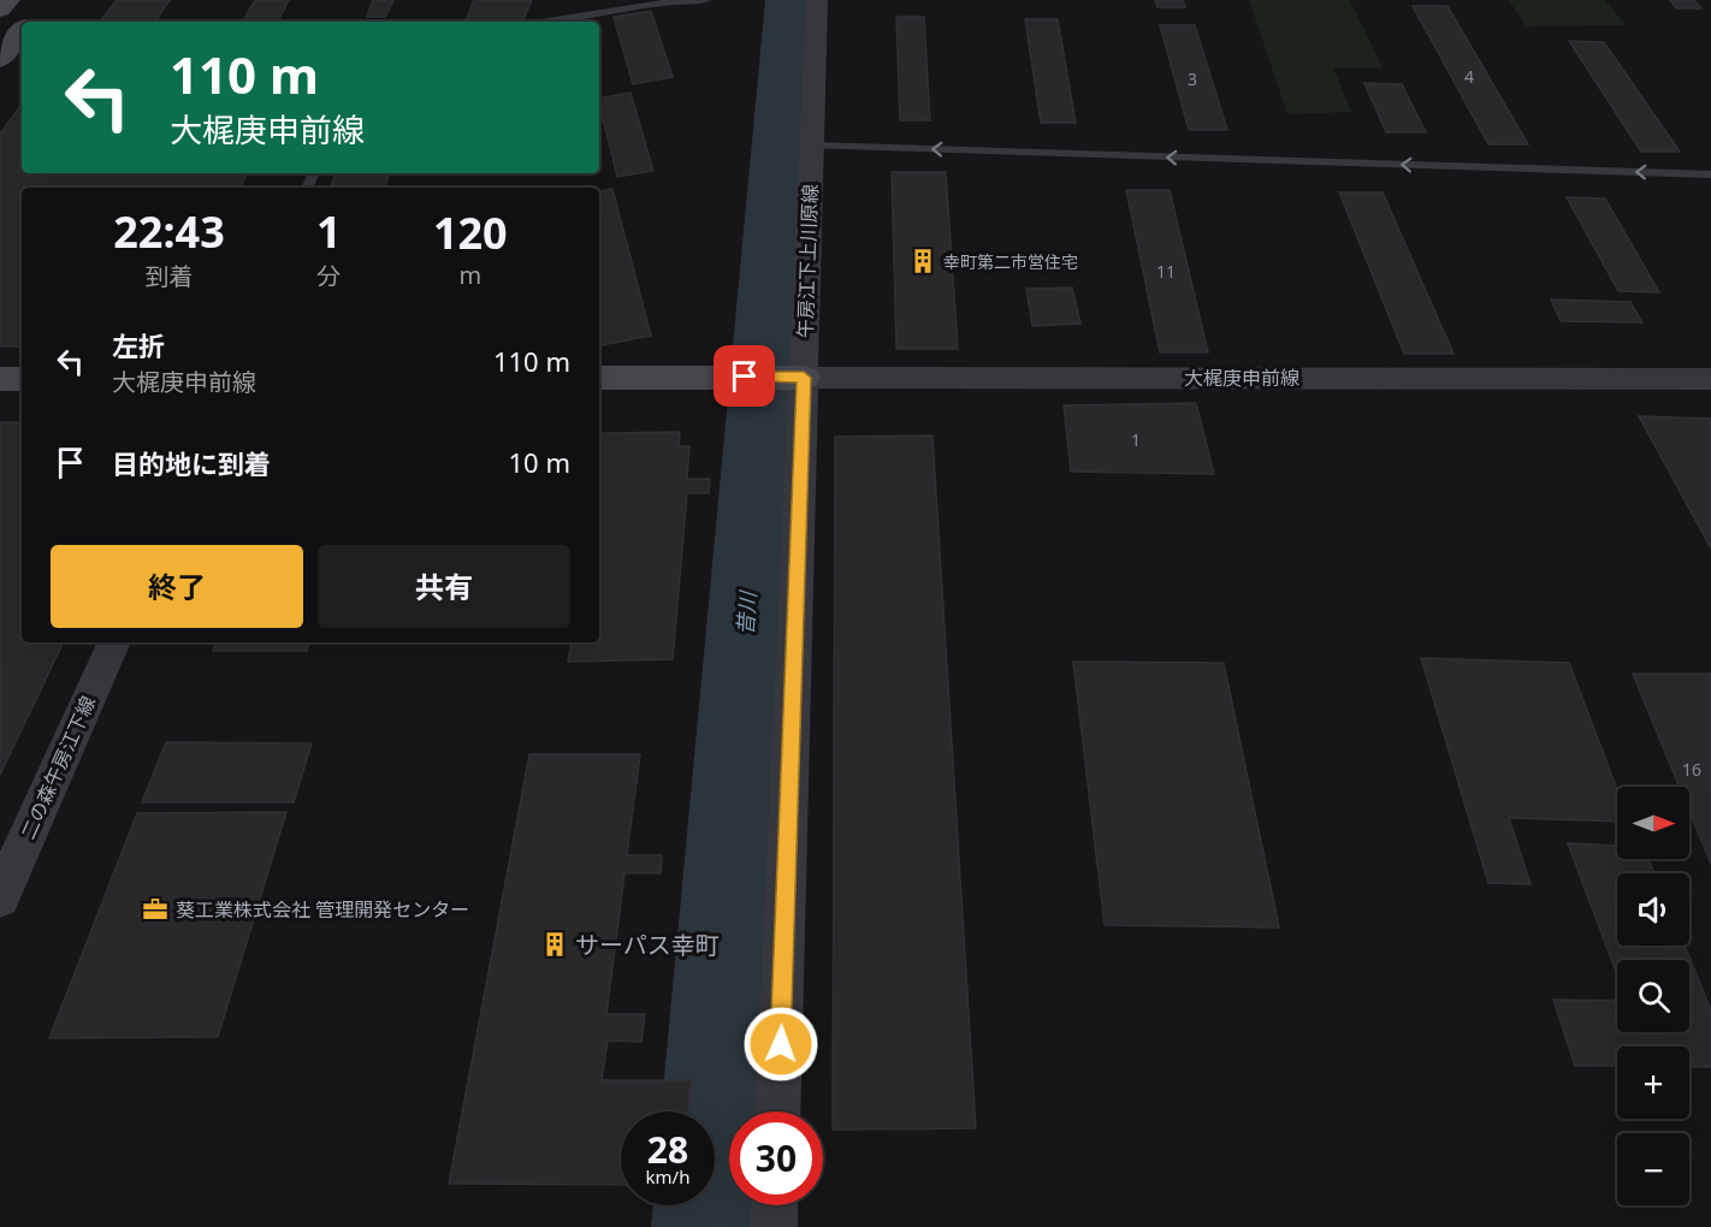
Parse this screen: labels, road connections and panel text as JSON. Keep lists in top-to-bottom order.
{
  "streets": {
    "street": ["午房江下上川原線", "大梶庚申前線", "二の森午房江下線"]
  },
  "crossings": [
    ["午房江下上川原線", "大梶庚申前線"]
  ],
  "water": ["昔川"],
  "places": {
    "building": ["幸町第二市営住宅", "サーパス幸町"],
    "office": ["葵工業株式会社 管理開発センター"]
  },
  "house_numbers": [
    "4",
    "3",
    "11",
    "1",
    "16"
  ],
  "north": "right",
  "page": {
    "turn": ["110 m", "大梶庚申前線"],
    "eta": [
      "22:43",
      "到着",
      "1",
      "分",
      "120",
      "m"
    ],
    "list": [
      {
        "name": "左折",
        "note": "大梶庚申前線",
        "value": "110 m"
      },
      {
        "name": "目的地に到着",
        "value": "10 m"
      }
    ],
    "buttons": ["終了", "共有"],
    "map_buttons": ["+", "−"],
    "speed": "28 km/h",
    "limit": "30"
  }
}
